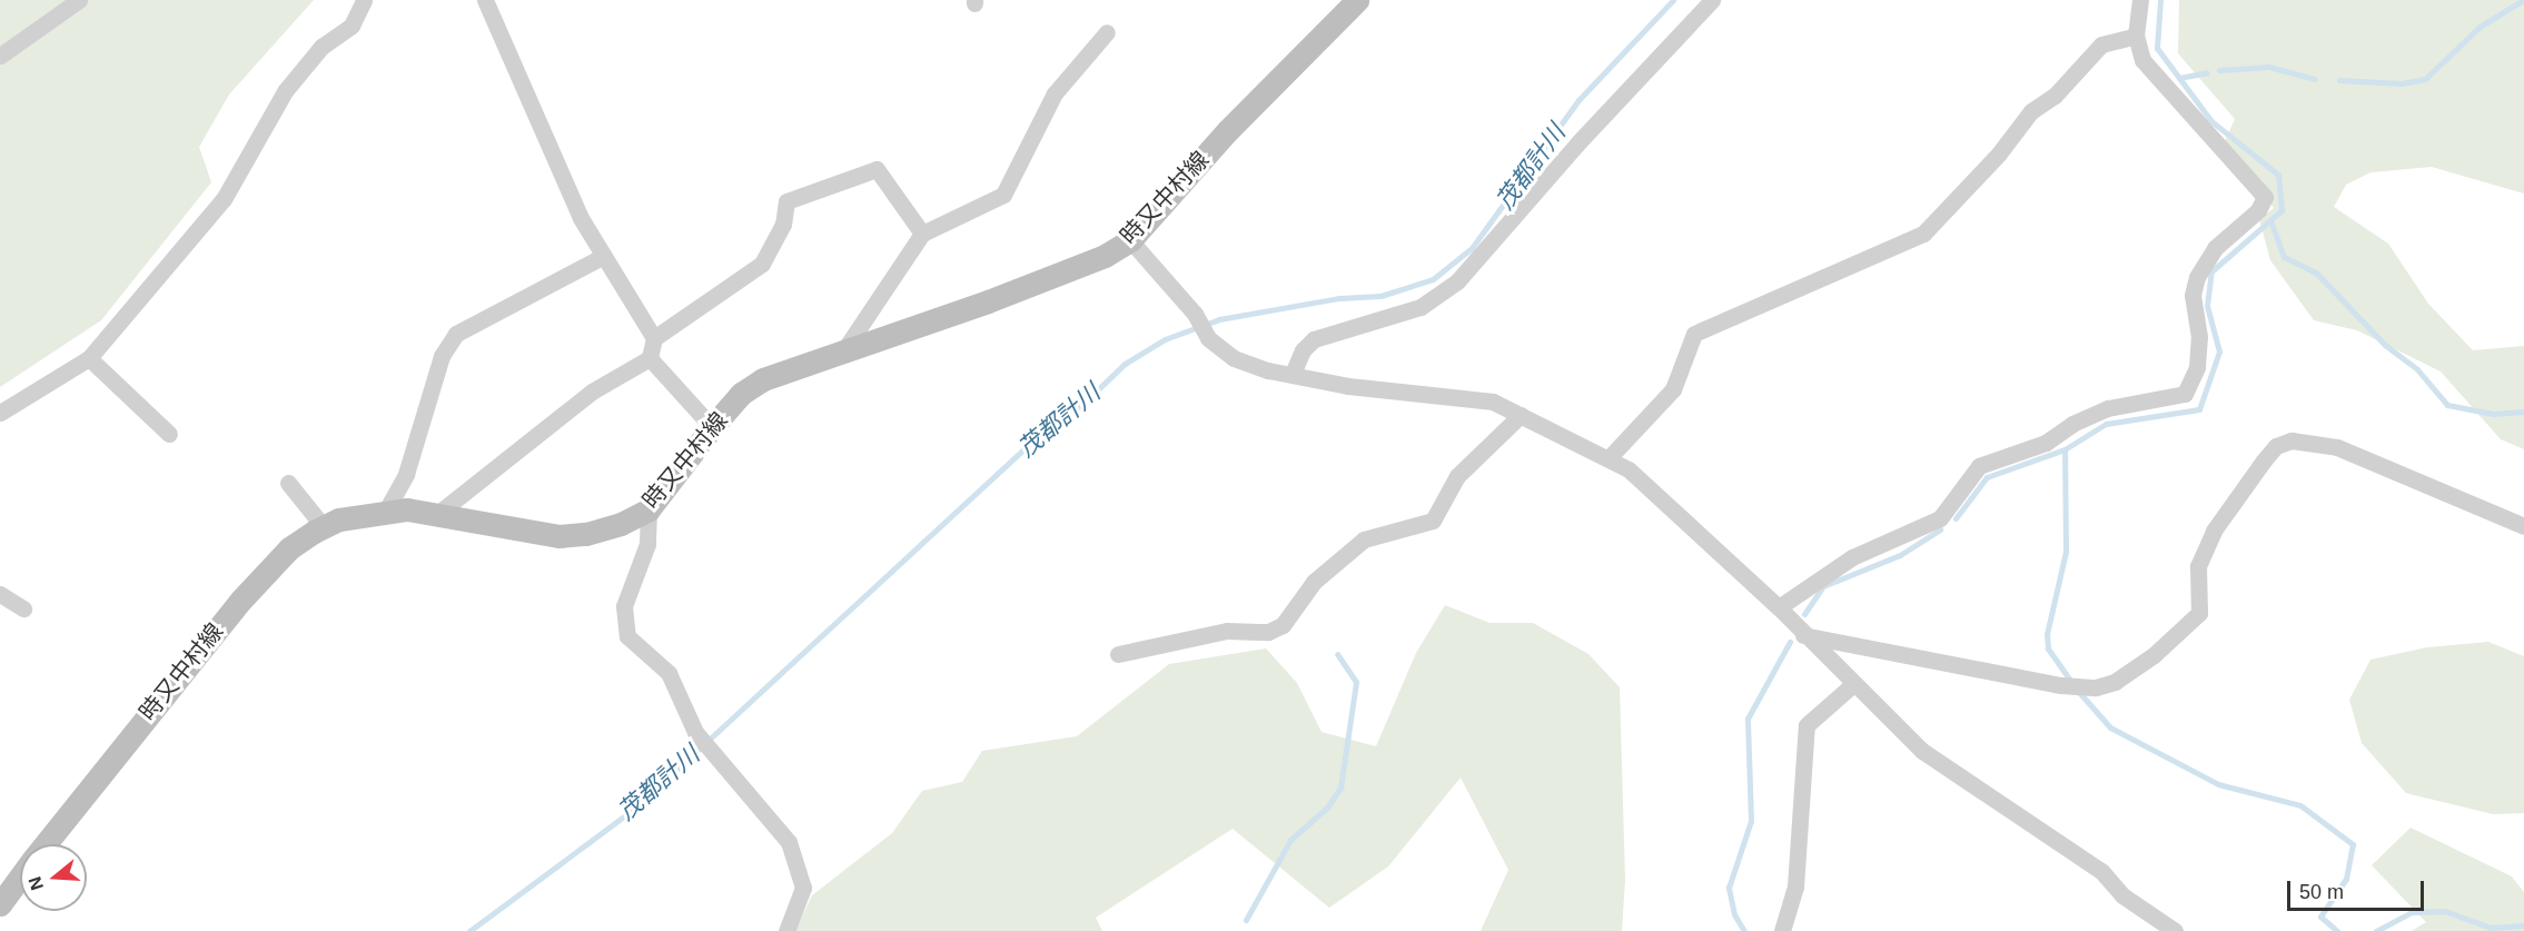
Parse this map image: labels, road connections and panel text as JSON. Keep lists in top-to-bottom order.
{
  "streets": {
    "main road": ["時又中村線"]
  },
  "water": ["茂都計川"],
  "scale_bar": "50 m",
  "north": "left"
}
